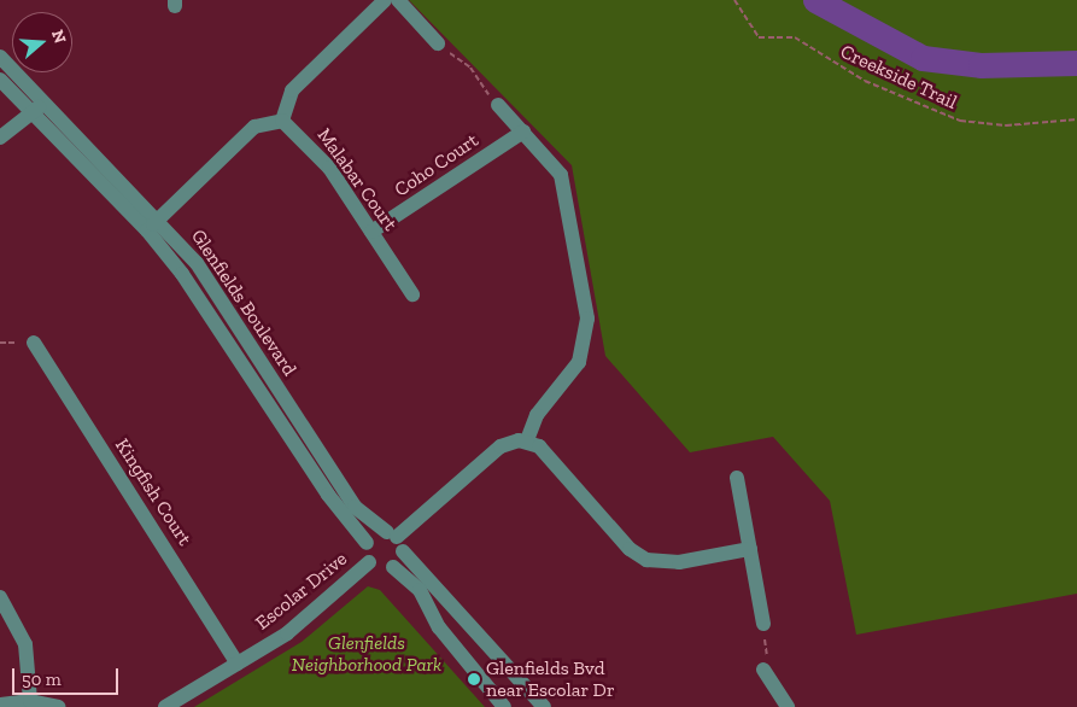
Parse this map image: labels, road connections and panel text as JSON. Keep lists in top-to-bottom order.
{
  "streets": {
    "street": [
      "Coho Court",
      "Malabar Court",
      "Glenfields Boulevard",
      "Kingfish Court",
      "Escolar Drive"
    ],
    "path": ["Creekside Trail"]
  },
  "crossings": [
    ["Coho Court", "Malabar Court"],
    ["Glenfields Boulevard", "Escolar Drive"],
    ["Kingfish Court", "Escolar Drive"]
  ],
  "parks": ["Glenfields Neighborhood Park"],
  "places": ["Glenfields Bvd near Escolar Dr"],
  "scale_bar": "50 m",
  "north": "right"
}
